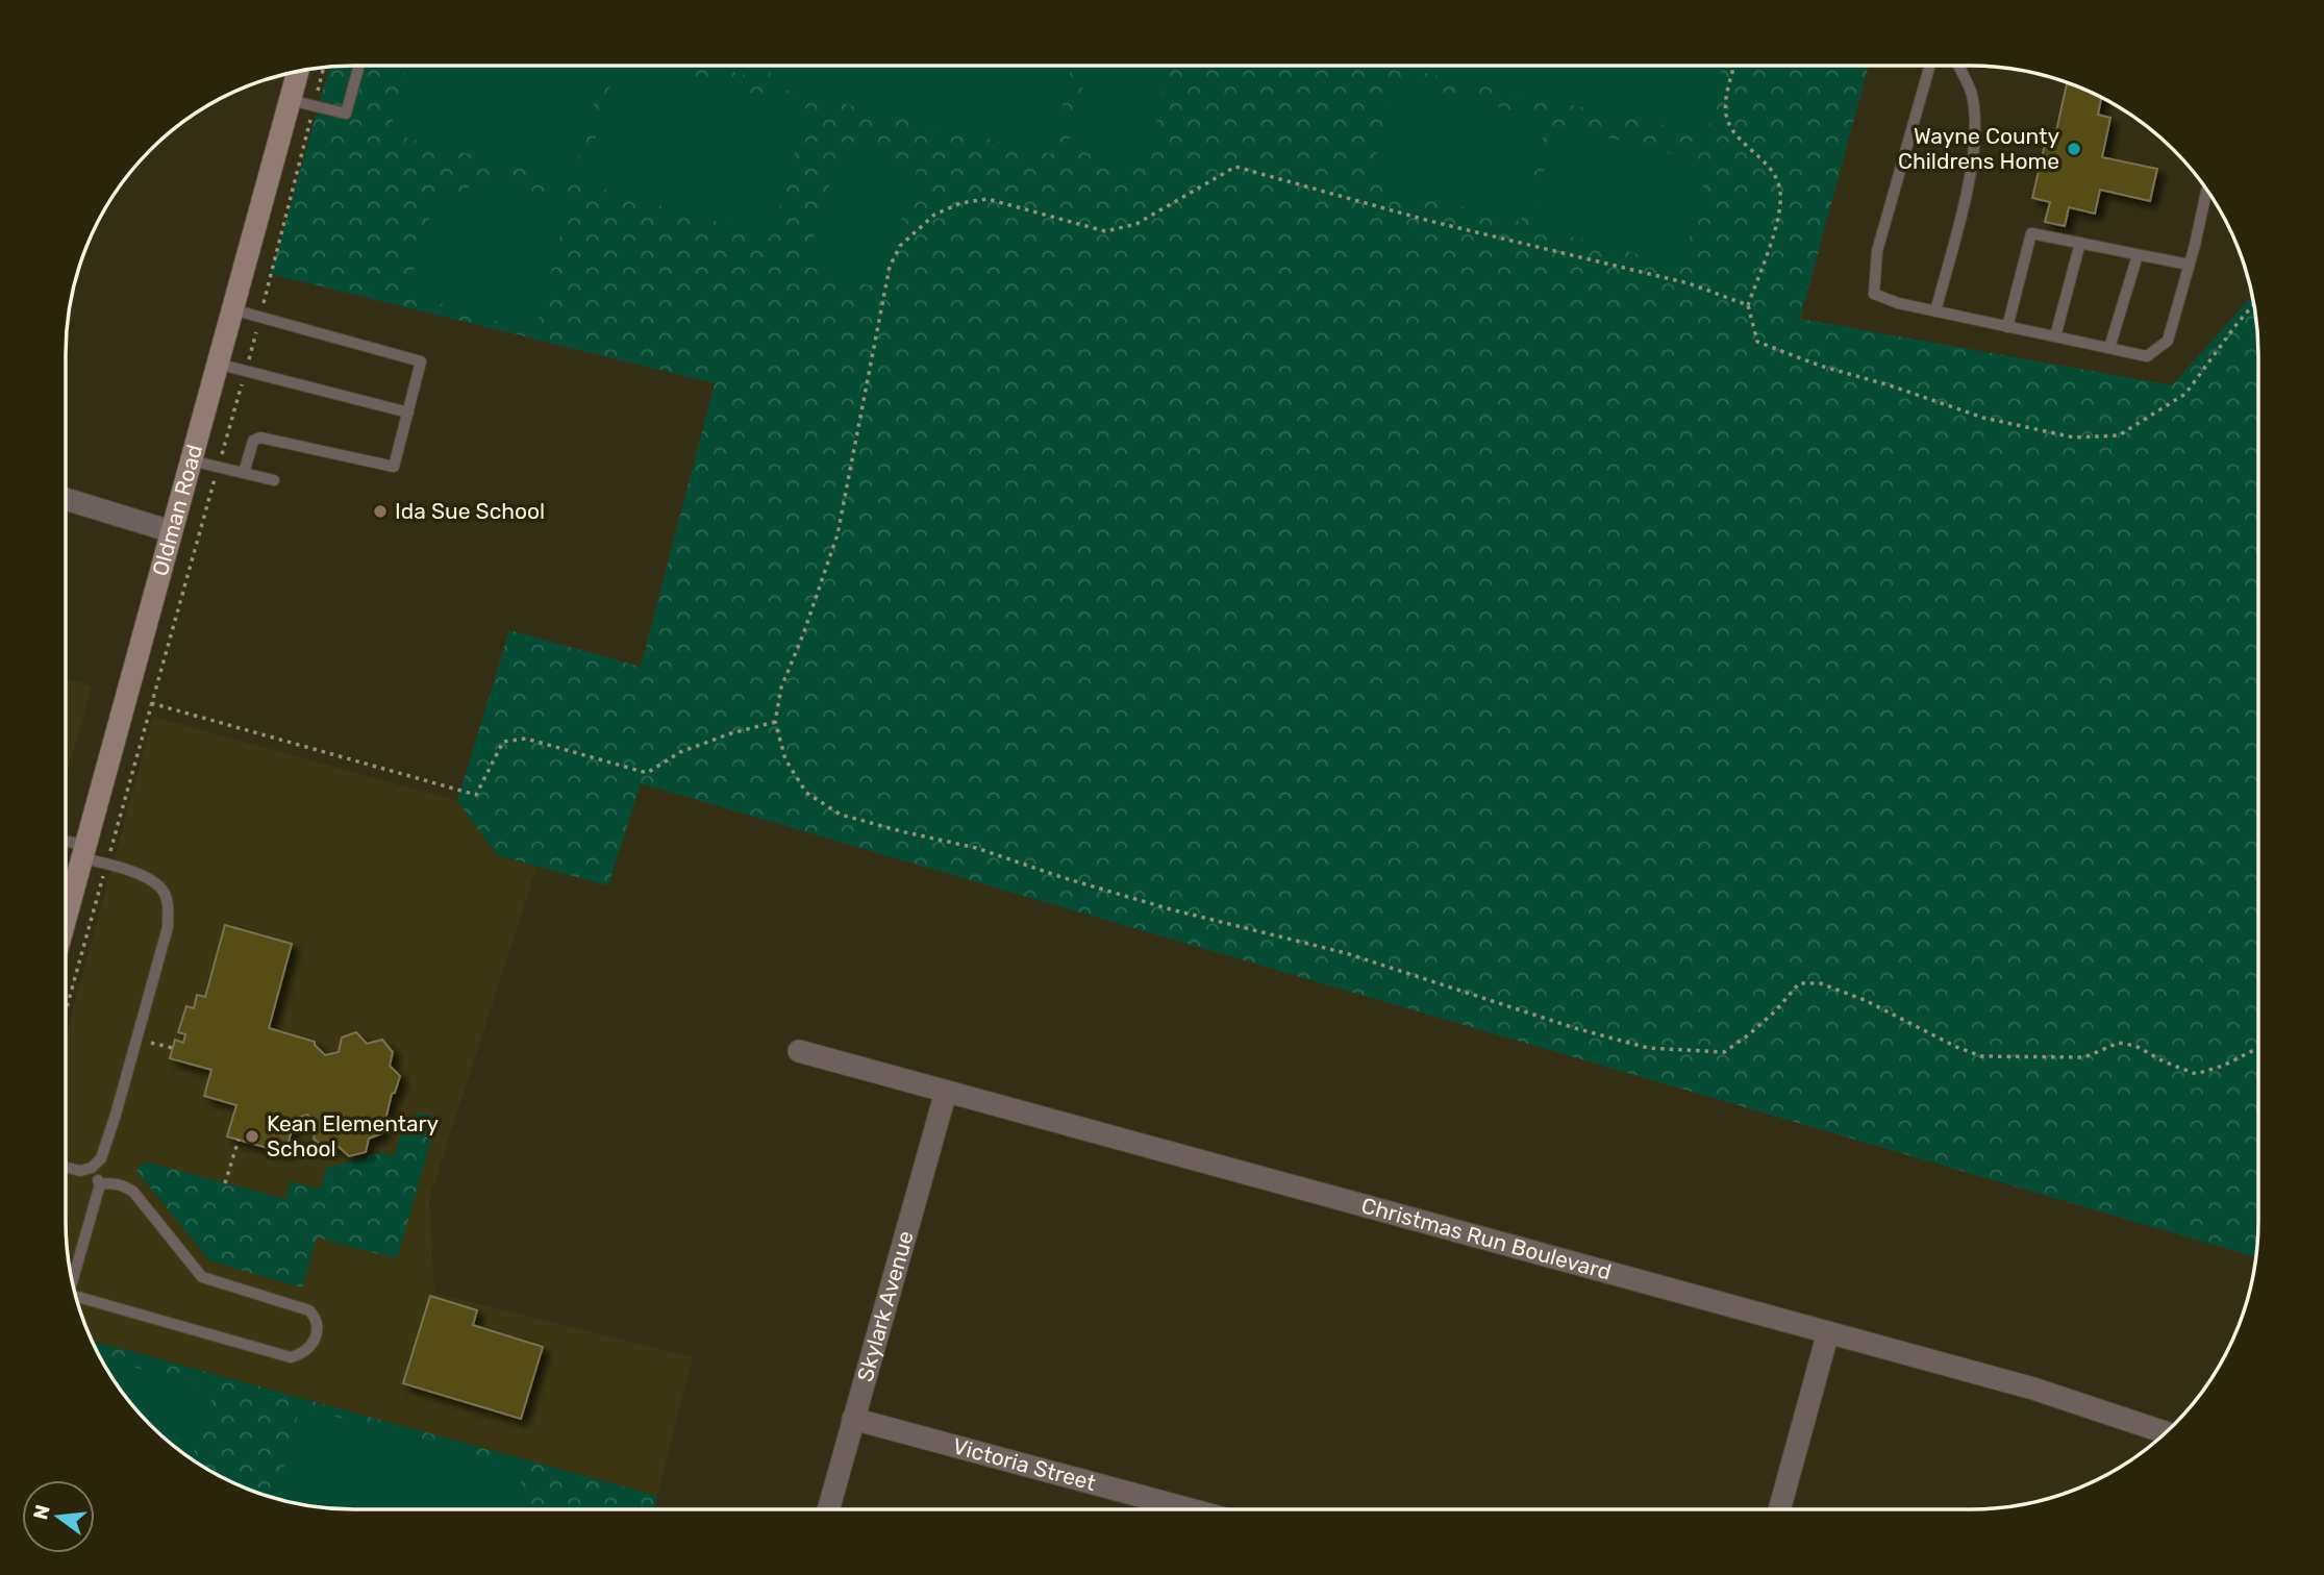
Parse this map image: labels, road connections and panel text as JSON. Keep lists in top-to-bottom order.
{
  "streets": {
    "street": [
      "Oldman Road",
      "Christmas Run Boulevard",
      "Skylark Avenue",
      "Victoria Street"
    ]
  },
  "crossings": [
    ["Christmas Run Boulevard", "Skylark Avenue"],
    ["Skylark Avenue", "Victoria Street"]
  ],
  "places": ["Wayne County Childrens Home", "Ida Sue School", "Kean Elementary School"],
  "north": "left"
}
